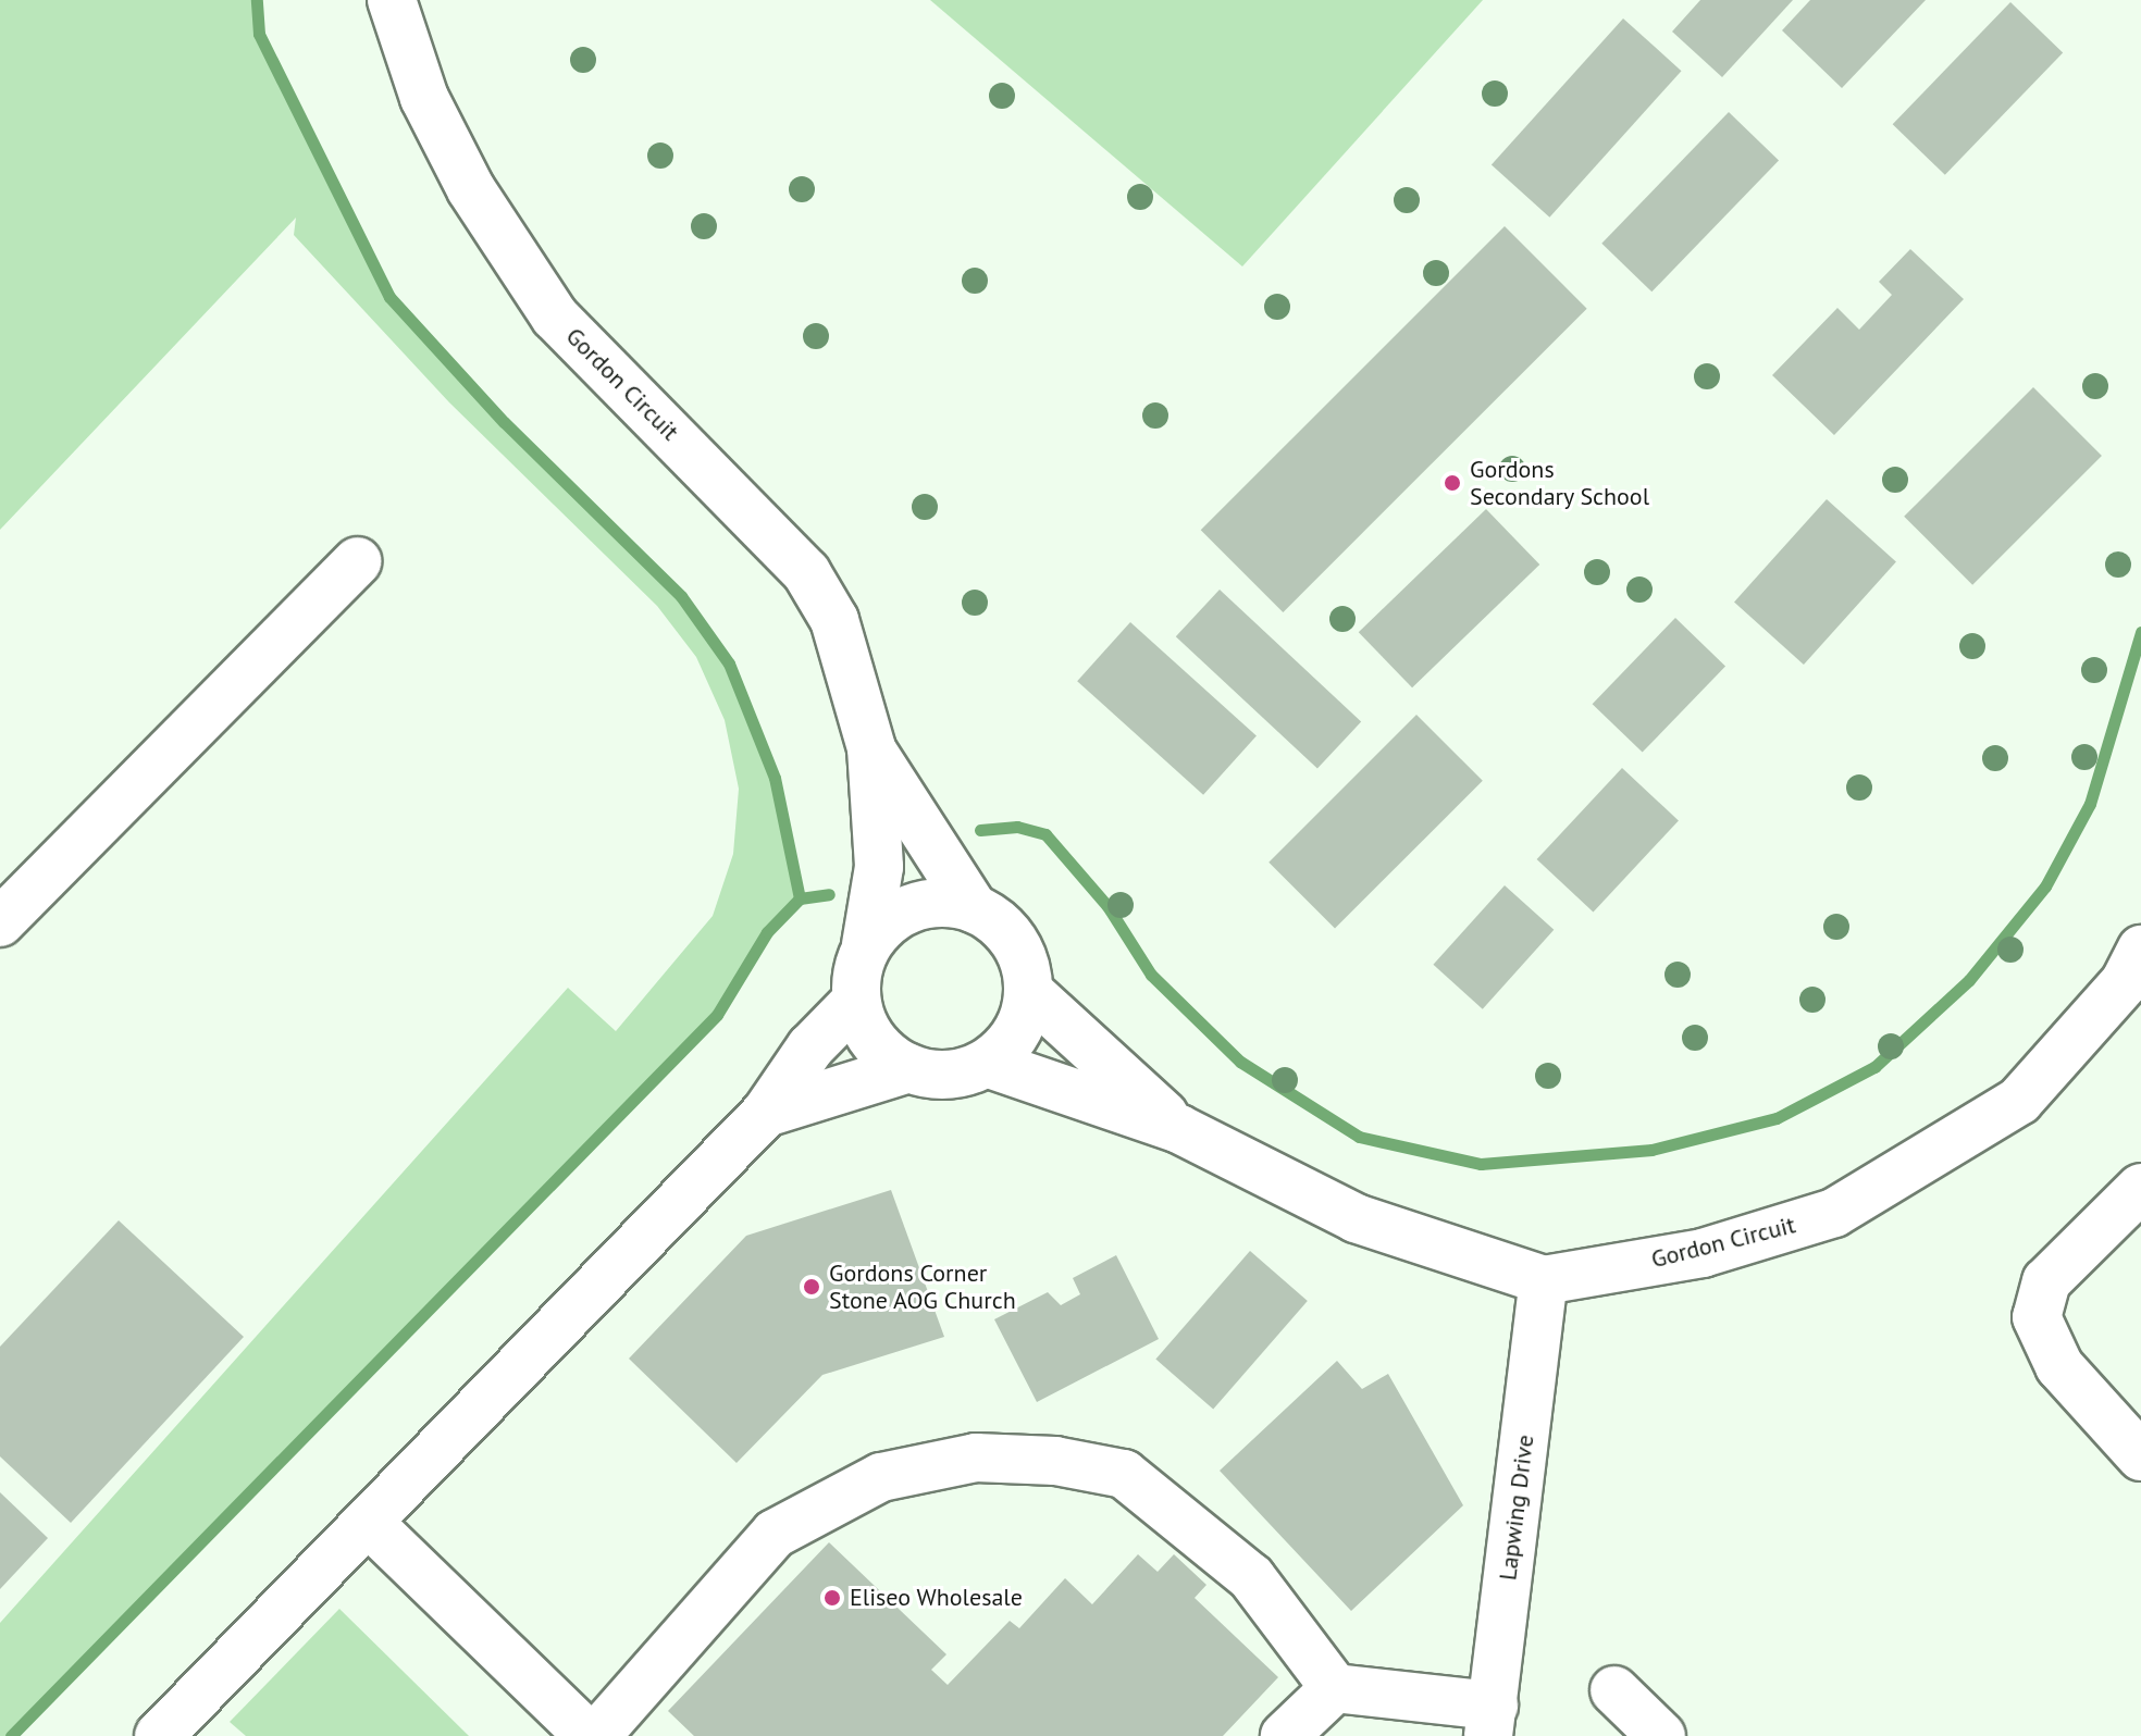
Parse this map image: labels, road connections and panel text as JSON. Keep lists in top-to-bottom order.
{
  "streets": {
    "main road": ["Gordon Circuit", "Lapwing Drive"]
  },
  "crossings": [
    ["Gordon Circuit", "Lapwing Drive"]
  ],
  "places": ["Gordons Secondary School", "Gordons Corner Stone AOG Church", "Eliseo Wholesale"]
}
